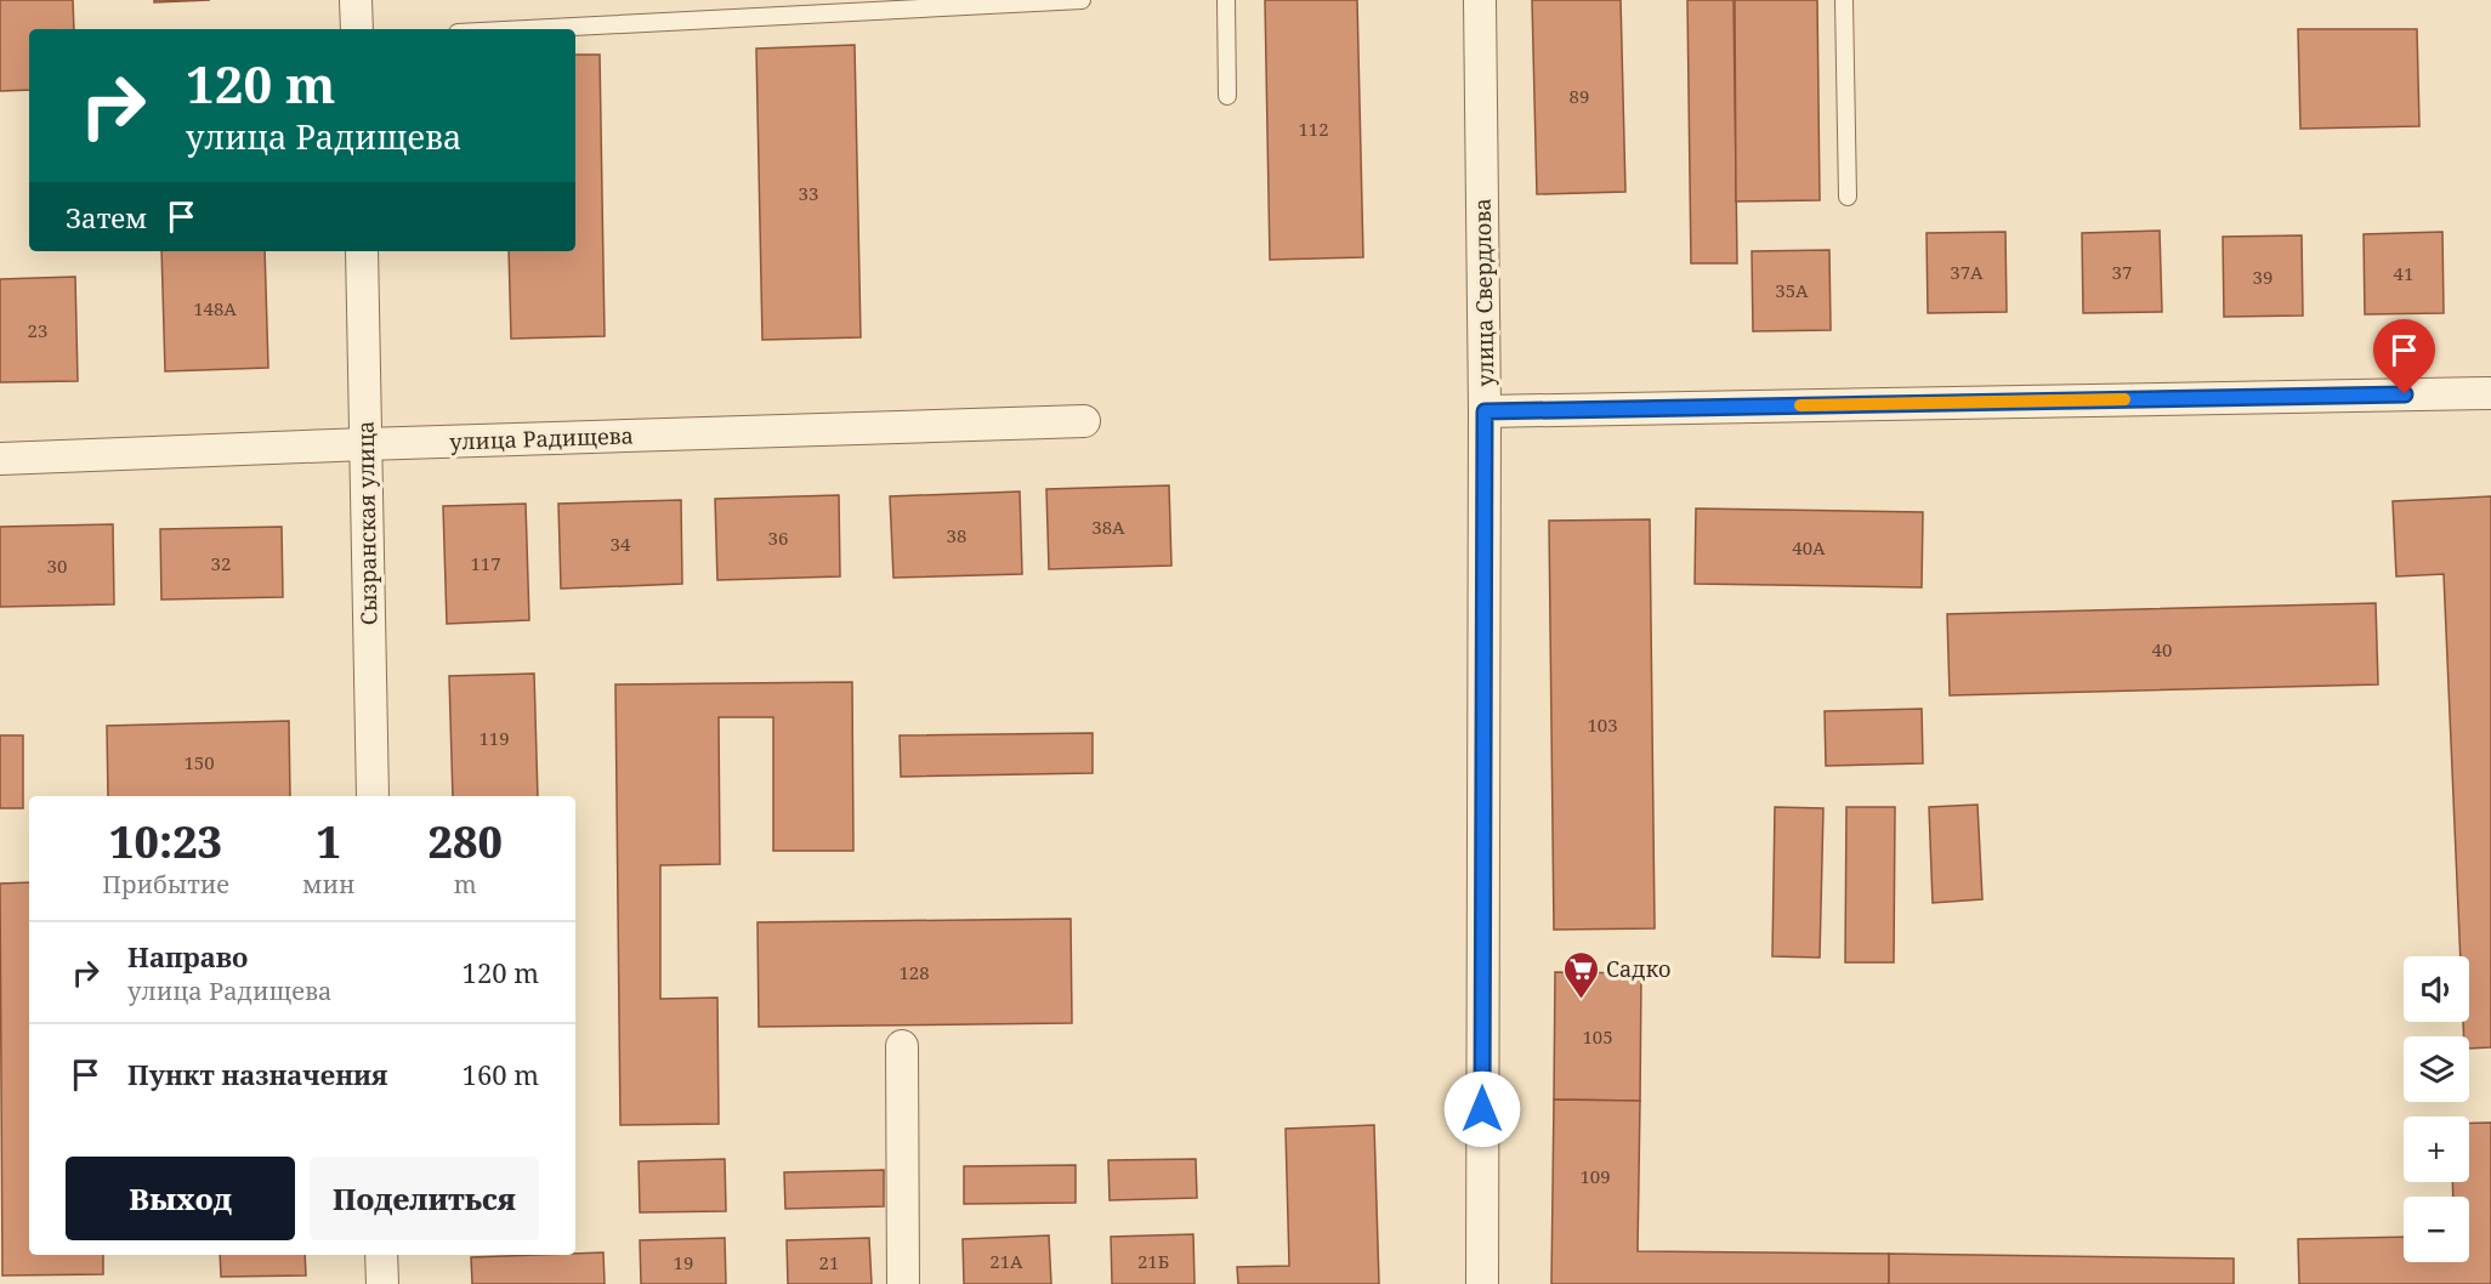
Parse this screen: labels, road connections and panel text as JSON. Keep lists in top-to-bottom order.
{
  "streets": {
    "street": ["улица Свердлова", "улица Радищева", "Сызранская улица"]
  },
  "crossings": [
    ["улица Радищева", "Сызранская улица"]
  ],
  "places": {
    "supermarket": ["Садко"]
  },
  "house_numbers": [
    "89",
    "112",
    "33",
    "37А",
    "37",
    "41",
    "39",
    "35А",
    "148А",
    "23",
    "38А",
    "38",
    "36",
    "34",
    "40А",
    "32",
    "117",
    "30",
    "40",
    "103",
    "119",
    "150",
    "128",
    "105",
    "109",
    "21А",
    "21Б",
    "19",
    "21"
  ],
  "page": {
    "turn": ["120 m", "улица Радищева"],
    "then": "Затем",
    "eta": [
      "10:23",
      "Прибытие",
      "1",
      "мин",
      "280",
      "m"
    ],
    "list": [
      {
        "name": "Направо",
        "note": "улица Радищева",
        "value": "120 m"
      },
      {
        "name": "Пункт назначения",
        "value": "160 m"
      }
    ],
    "map_buttons": ["+", "−"],
    "buttons": ["Выход", "Поделиться"]
  }
}
